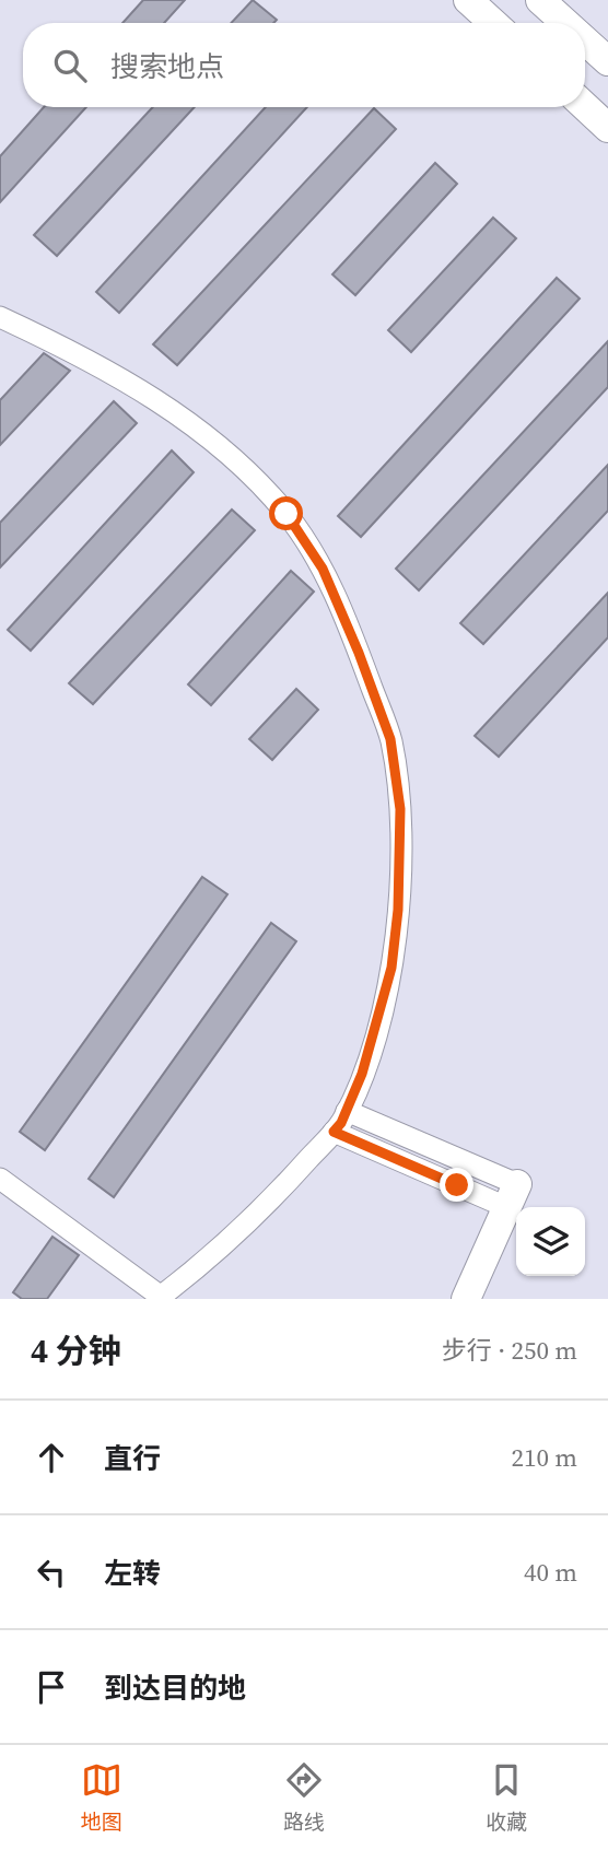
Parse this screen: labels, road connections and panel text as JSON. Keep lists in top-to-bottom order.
{
  "page": {
    "search": "搜索地点",
    "heading": ["4 分钟", "步行 · 250 m"],
    "list": [
      ["直行", "210 m"],
      ["左转", "40 m"],
      "到达目的地"
    ],
    "nav": ["地图", "路线", "收藏"]
  }
}
